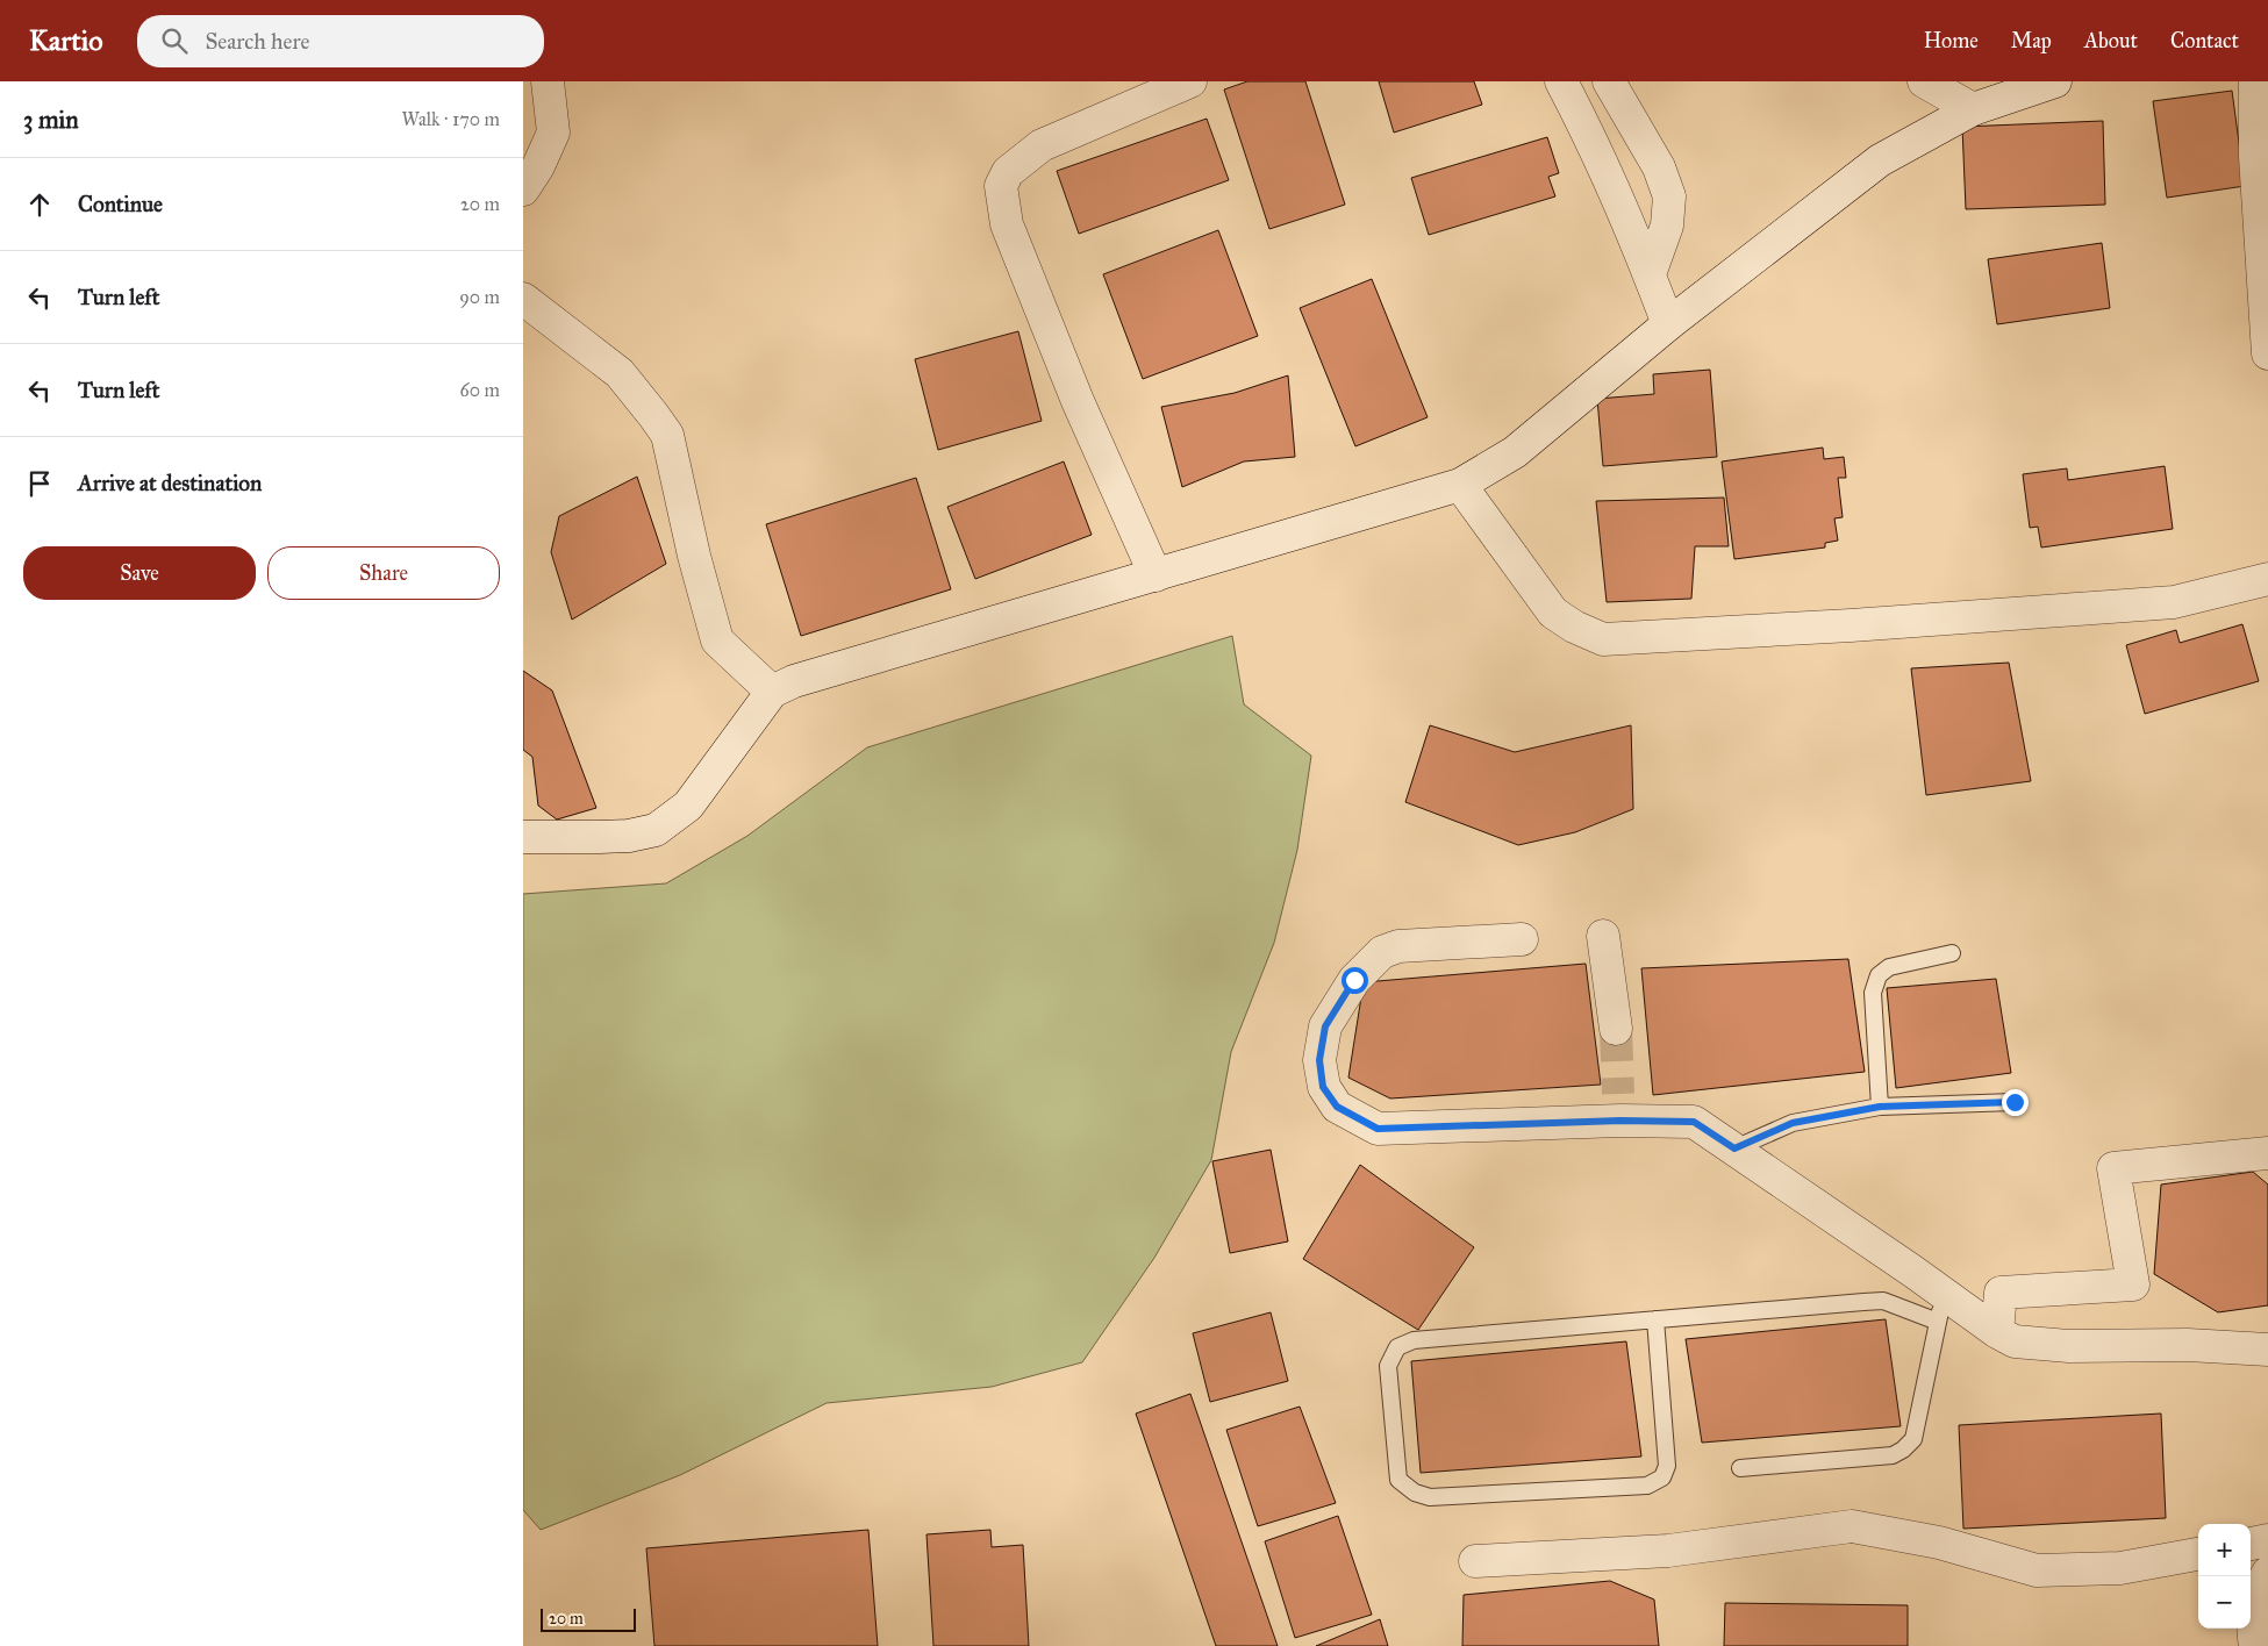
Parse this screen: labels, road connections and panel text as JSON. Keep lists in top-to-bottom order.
{
  "scale_bar": "20 m",
  "page": {
    "header": "Kartio",
    "search": "Search here",
    "nav": [
      "Home",
      "Map",
      "About",
      "Contact"
    ],
    "heading": ["3 min", "Walk · 170 m"],
    "list": [
      ["Continue", "20 m"],
      ["Turn left", "90 m"],
      ["Turn left", "60 m"],
      "Arrive at destination"
    ],
    "buttons": ["Save", "Share"],
    "map_buttons": ["+", "−"],
    "scale": "20 m"
  }
}
